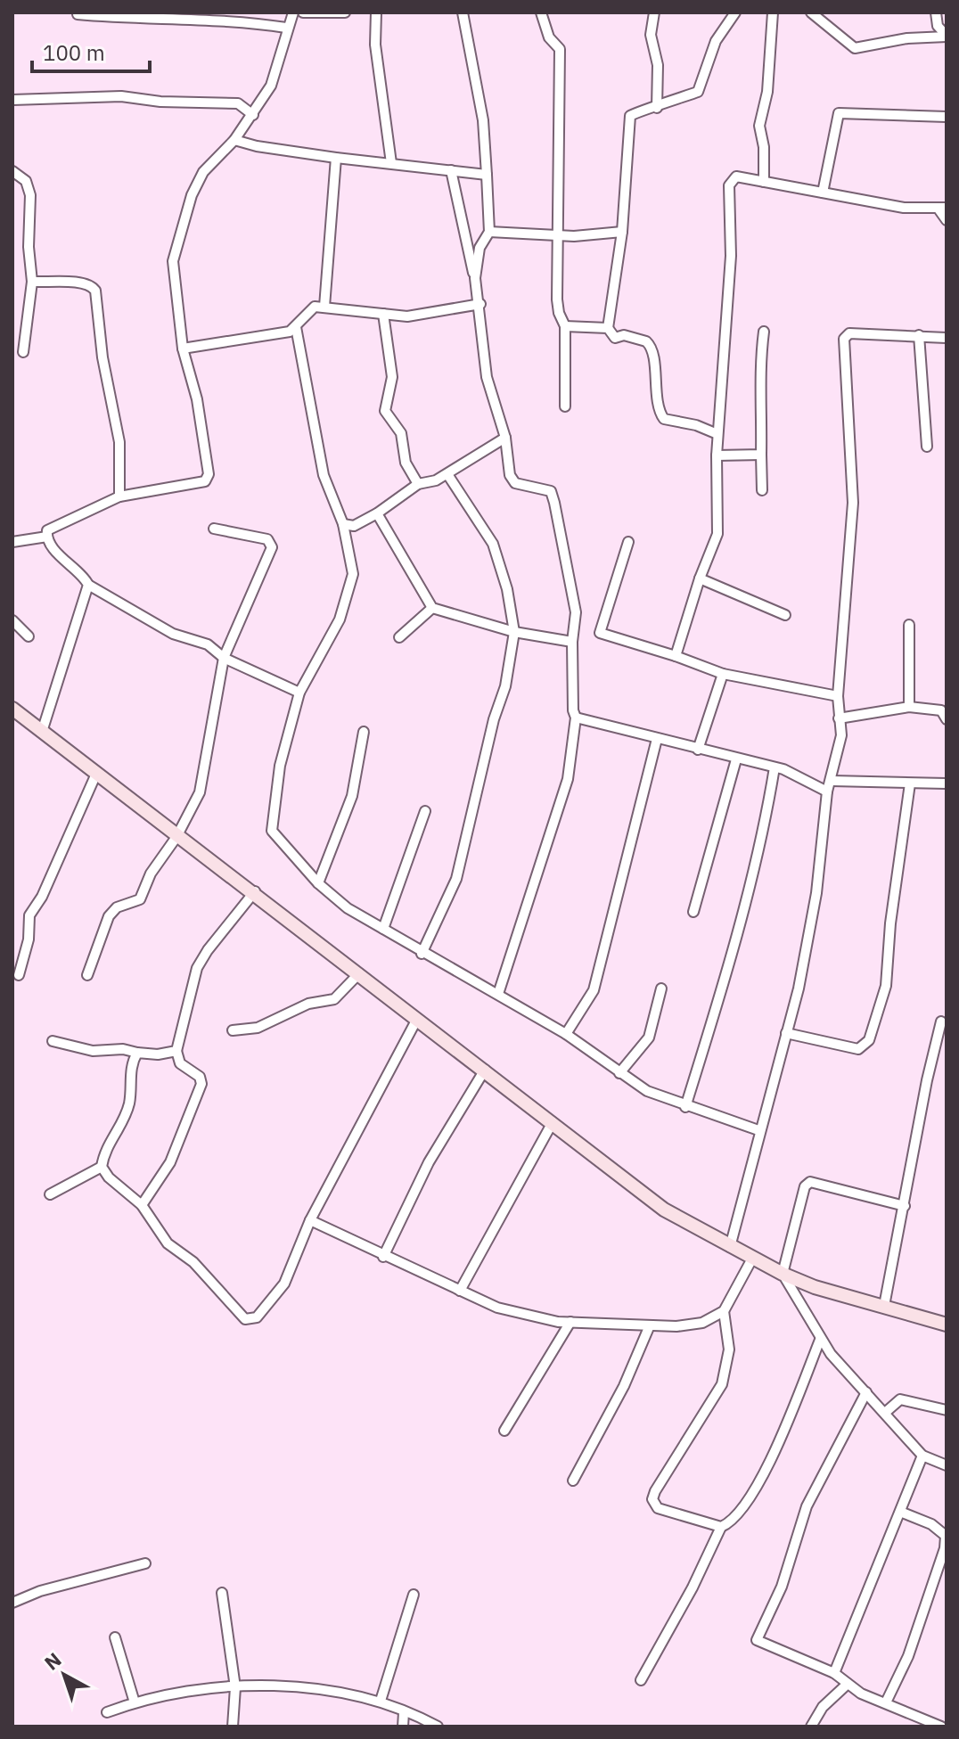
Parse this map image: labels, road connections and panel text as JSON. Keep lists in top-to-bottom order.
{
  "scale_bar": "100 m",
  "north": "top left"
}
